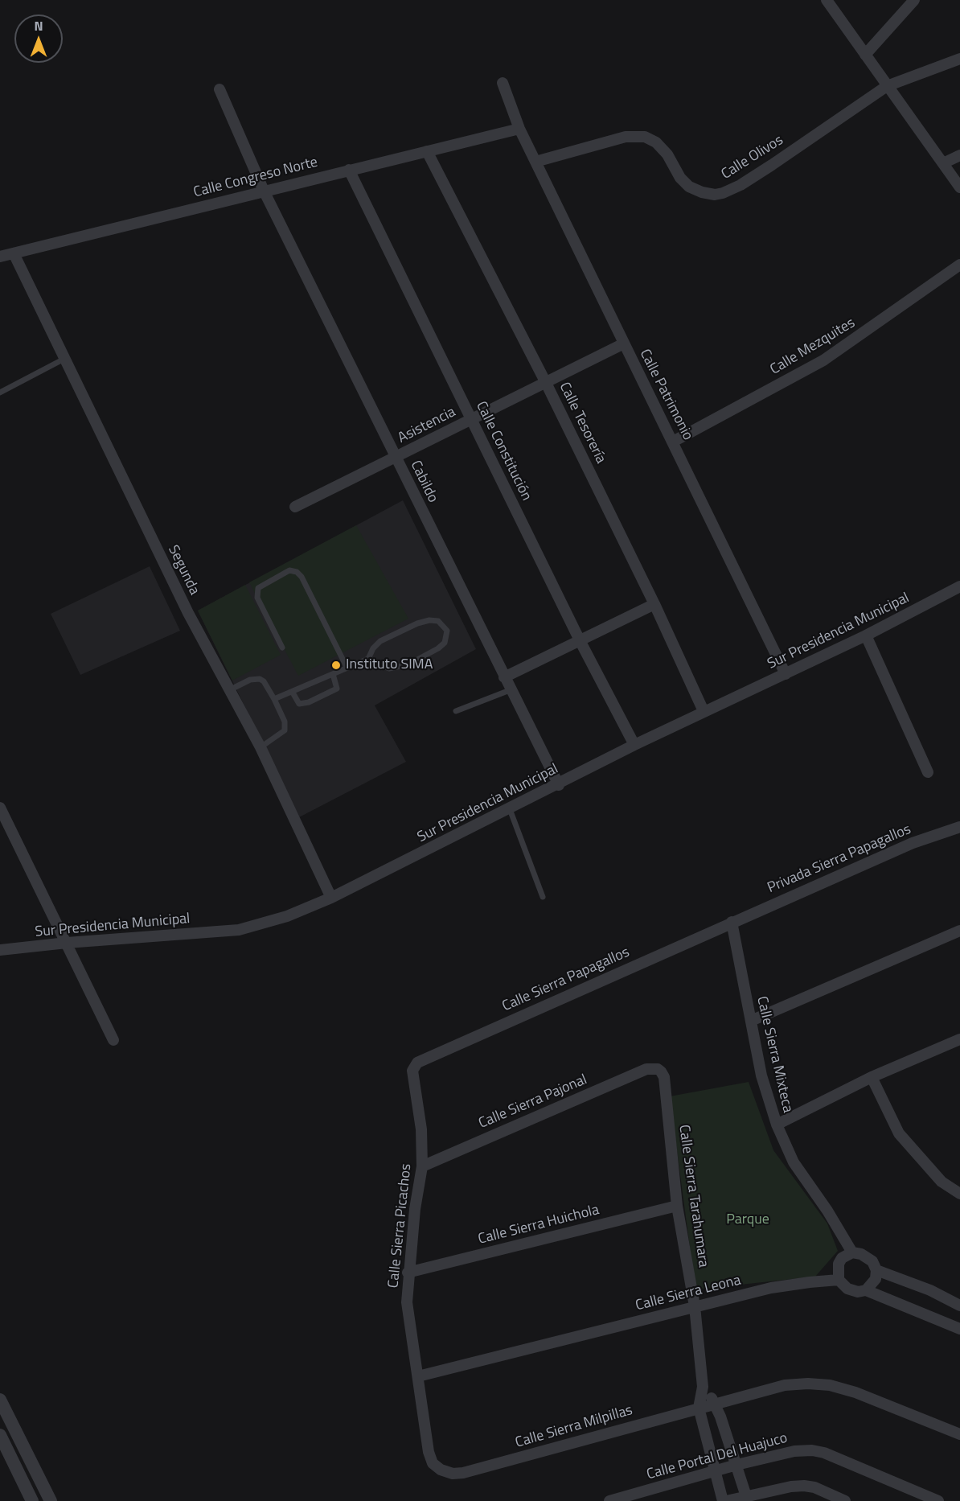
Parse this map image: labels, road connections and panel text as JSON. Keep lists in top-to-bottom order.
{
  "streets": {
    "street": [
      "Calle Olivos",
      "Calle Congreso Norte",
      "Calle Mezquites",
      "Calle Patrimonio",
      "Calle Tesorería",
      "Asistencia",
      "Calle Constitución",
      "Cabildo",
      "Segunda",
      "Sur Presidencia Municipal",
      "Privada Sierra Papagallos",
      "Calle Sierra Papagallos",
      "Calle Sierra Mixteca",
      "Calle Sierra Pajonal",
      "Calle Sierra Tarahumara",
      "Calle Sierra Huichola",
      "Calle Sierra Picachos",
      "Calle Sierra Leona",
      "Calle Sierra Milpillas",
      "Calle Portal Del Huajuco"
    ]
  },
  "crossings": [
    ["Calle Olivos", "Calle Patrimonio"],
    ["Calle Congreso Norte", "Calle Patrimonio"],
    ["Calle Congreso Norte", "Calle Tesorería"],
    ["Calle Congreso Norte", "Calle Constitución"],
    ["Calle Congreso Norte", "Cabildo"],
    ["Calle Congreso Norte", "Segunda"],
    ["Calle Mezquites", "Calle Patrimonio"],
    ["Calle Patrimonio", "Asistencia"],
    ["Calle Patrimonio", "Sur Presidencia Municipal"],
    ["Calle Tesorería", "Asistencia"],
    ["Calle Tesorería", "Sur Presidencia Municipal"],
    ["Asistencia", "Calle Constitución"],
    ["Asistencia", "Cabildo"],
    ["Calle Constitución", "Sur Presidencia Municipal"],
    ["Cabildo", "Sur Presidencia Municipal"],
    ["Segunda", "Sur Presidencia Municipal"],
    ["Privada Sierra Papagallos", "Calle Sierra Papagallos"],
    ["Privada Sierra Papagallos", "Calle Sierra Mixteca"],
    ["Calle Sierra Papagallos", "Calle Sierra Mixteca"],
    ["Calle Sierra Papagallos", "Calle Sierra Picachos"],
    ["Calle Sierra Mixteca", "Calle Sierra Leona"],
    ["Calle Sierra Pajonal", "Calle Sierra Tarahumara"],
    ["Calle Sierra Pajonal", "Calle Sierra Picachos"],
    ["Calle Sierra Tarahumara", "Calle Sierra Huichola"],
    ["Calle Sierra Tarahumara", "Calle Sierra Leona"],
    ["Calle Sierra Tarahumara", "Calle Sierra Milpillas"],
    ["Calle Sierra Tarahumara", "Calle Portal Del Huajuco"],
    ["Calle Sierra Huichola", "Calle Sierra Picachos"],
    ["Calle Sierra Picachos", "Calle Sierra Leona"],
    ["Calle Sierra Picachos", "Calle Sierra Milpillas"]
  ],
  "parks": ["Parque"],
  "places": ["Instituto SIMA"],
  "north": "top"
}
